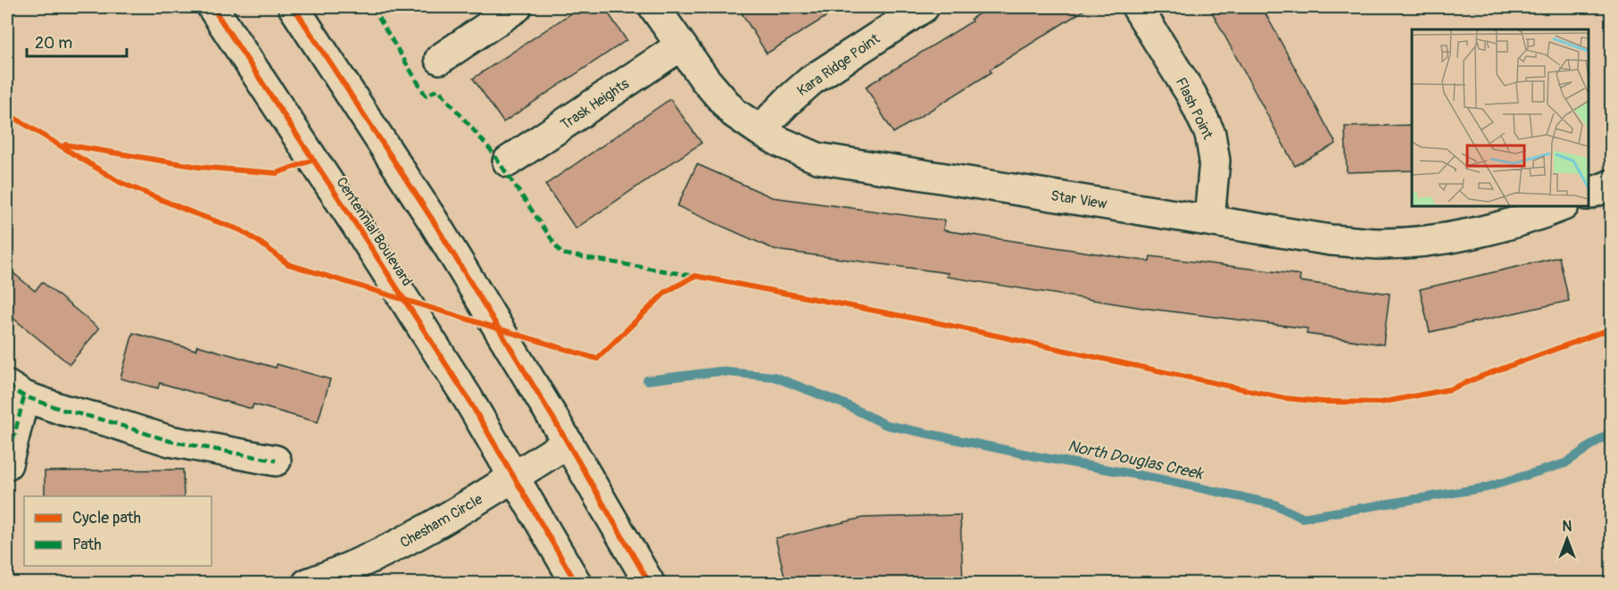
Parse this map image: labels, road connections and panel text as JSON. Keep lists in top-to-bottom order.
{
  "streets": {
    "street": [
      "Kara Ridge Point",
      "Trask Heights",
      "Flash Point",
      "Star View",
      "Centennial Boulevard",
      "Chesham Circle"
    ]
  },
  "crossings": [
    ["Kara Ridge Point", "Star View"],
    ["Trask Heights", "Star View"],
    ["Flash Point", "Star View"],
    ["Centennial Boulevard", "Chesham Circle"]
  ],
  "water": ["North Douglas Creek"],
  "legend": ["Cycle path", "Path"],
  "scale_bar": "20 m",
  "north": "top"
}
